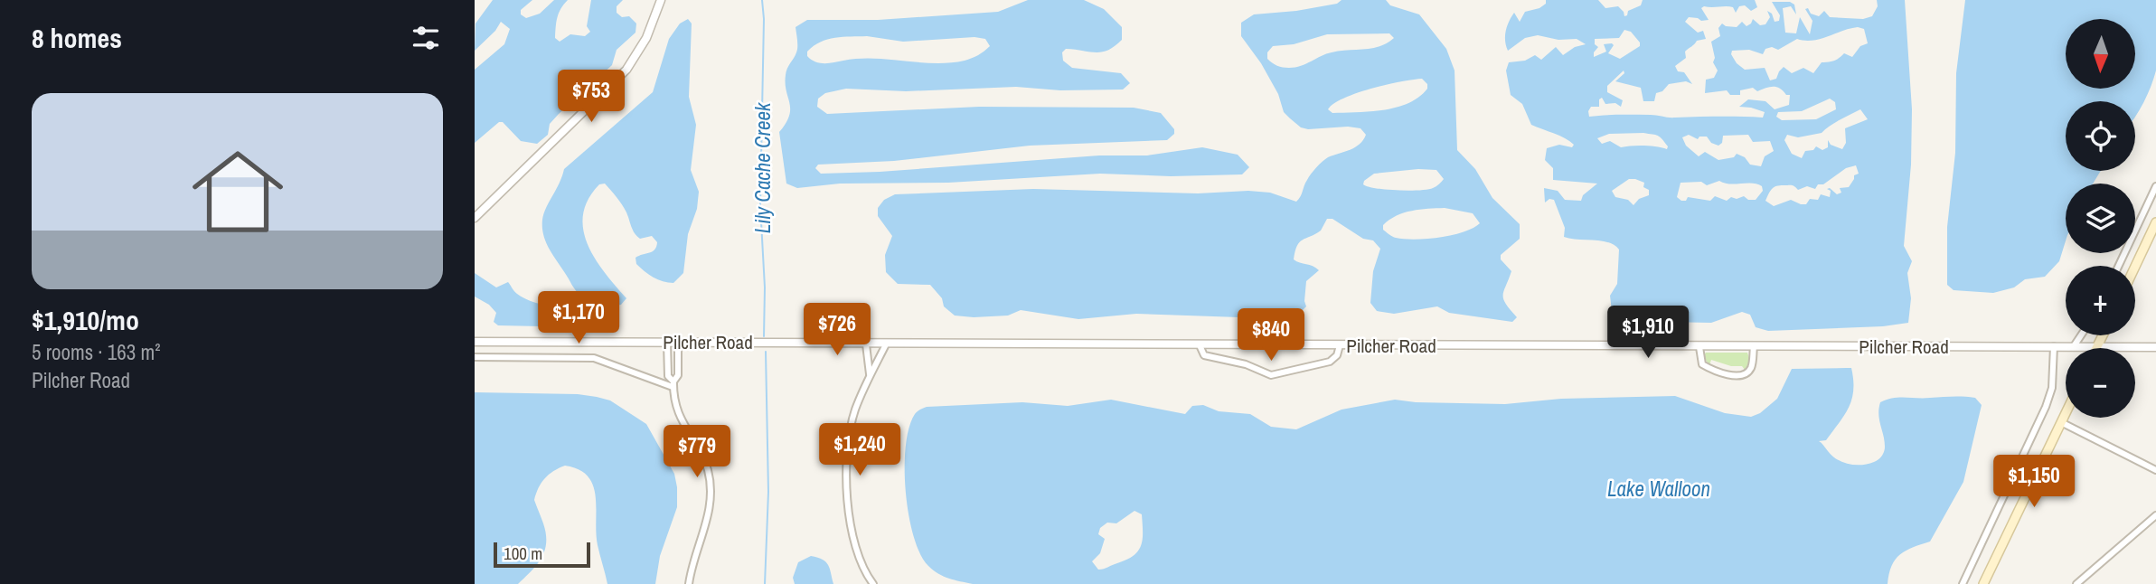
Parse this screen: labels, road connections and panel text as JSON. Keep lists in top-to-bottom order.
{
  "streets": {
    "street": ["Pilcher Road"]
  },
  "water": ["Lily Cache Creek", "Lake Walloon"],
  "scale_bar": "100 m",
  "north": "bottom",
  "page": {
    "heading": "8 homes",
    "map_buttons": ["+", "−"],
    "price": [
      "$753",
      "$1,170",
      "$726",
      "$1,910",
      "$840",
      "$1,240",
      "$779",
      "$1,150"
    ],
    "list": [
      {
        "name": "$1,910/mo",
        "note": "5 rooms · 163 m² · Pilcher Road"
      }
    ],
    "scale": "100 m"
  }
}
